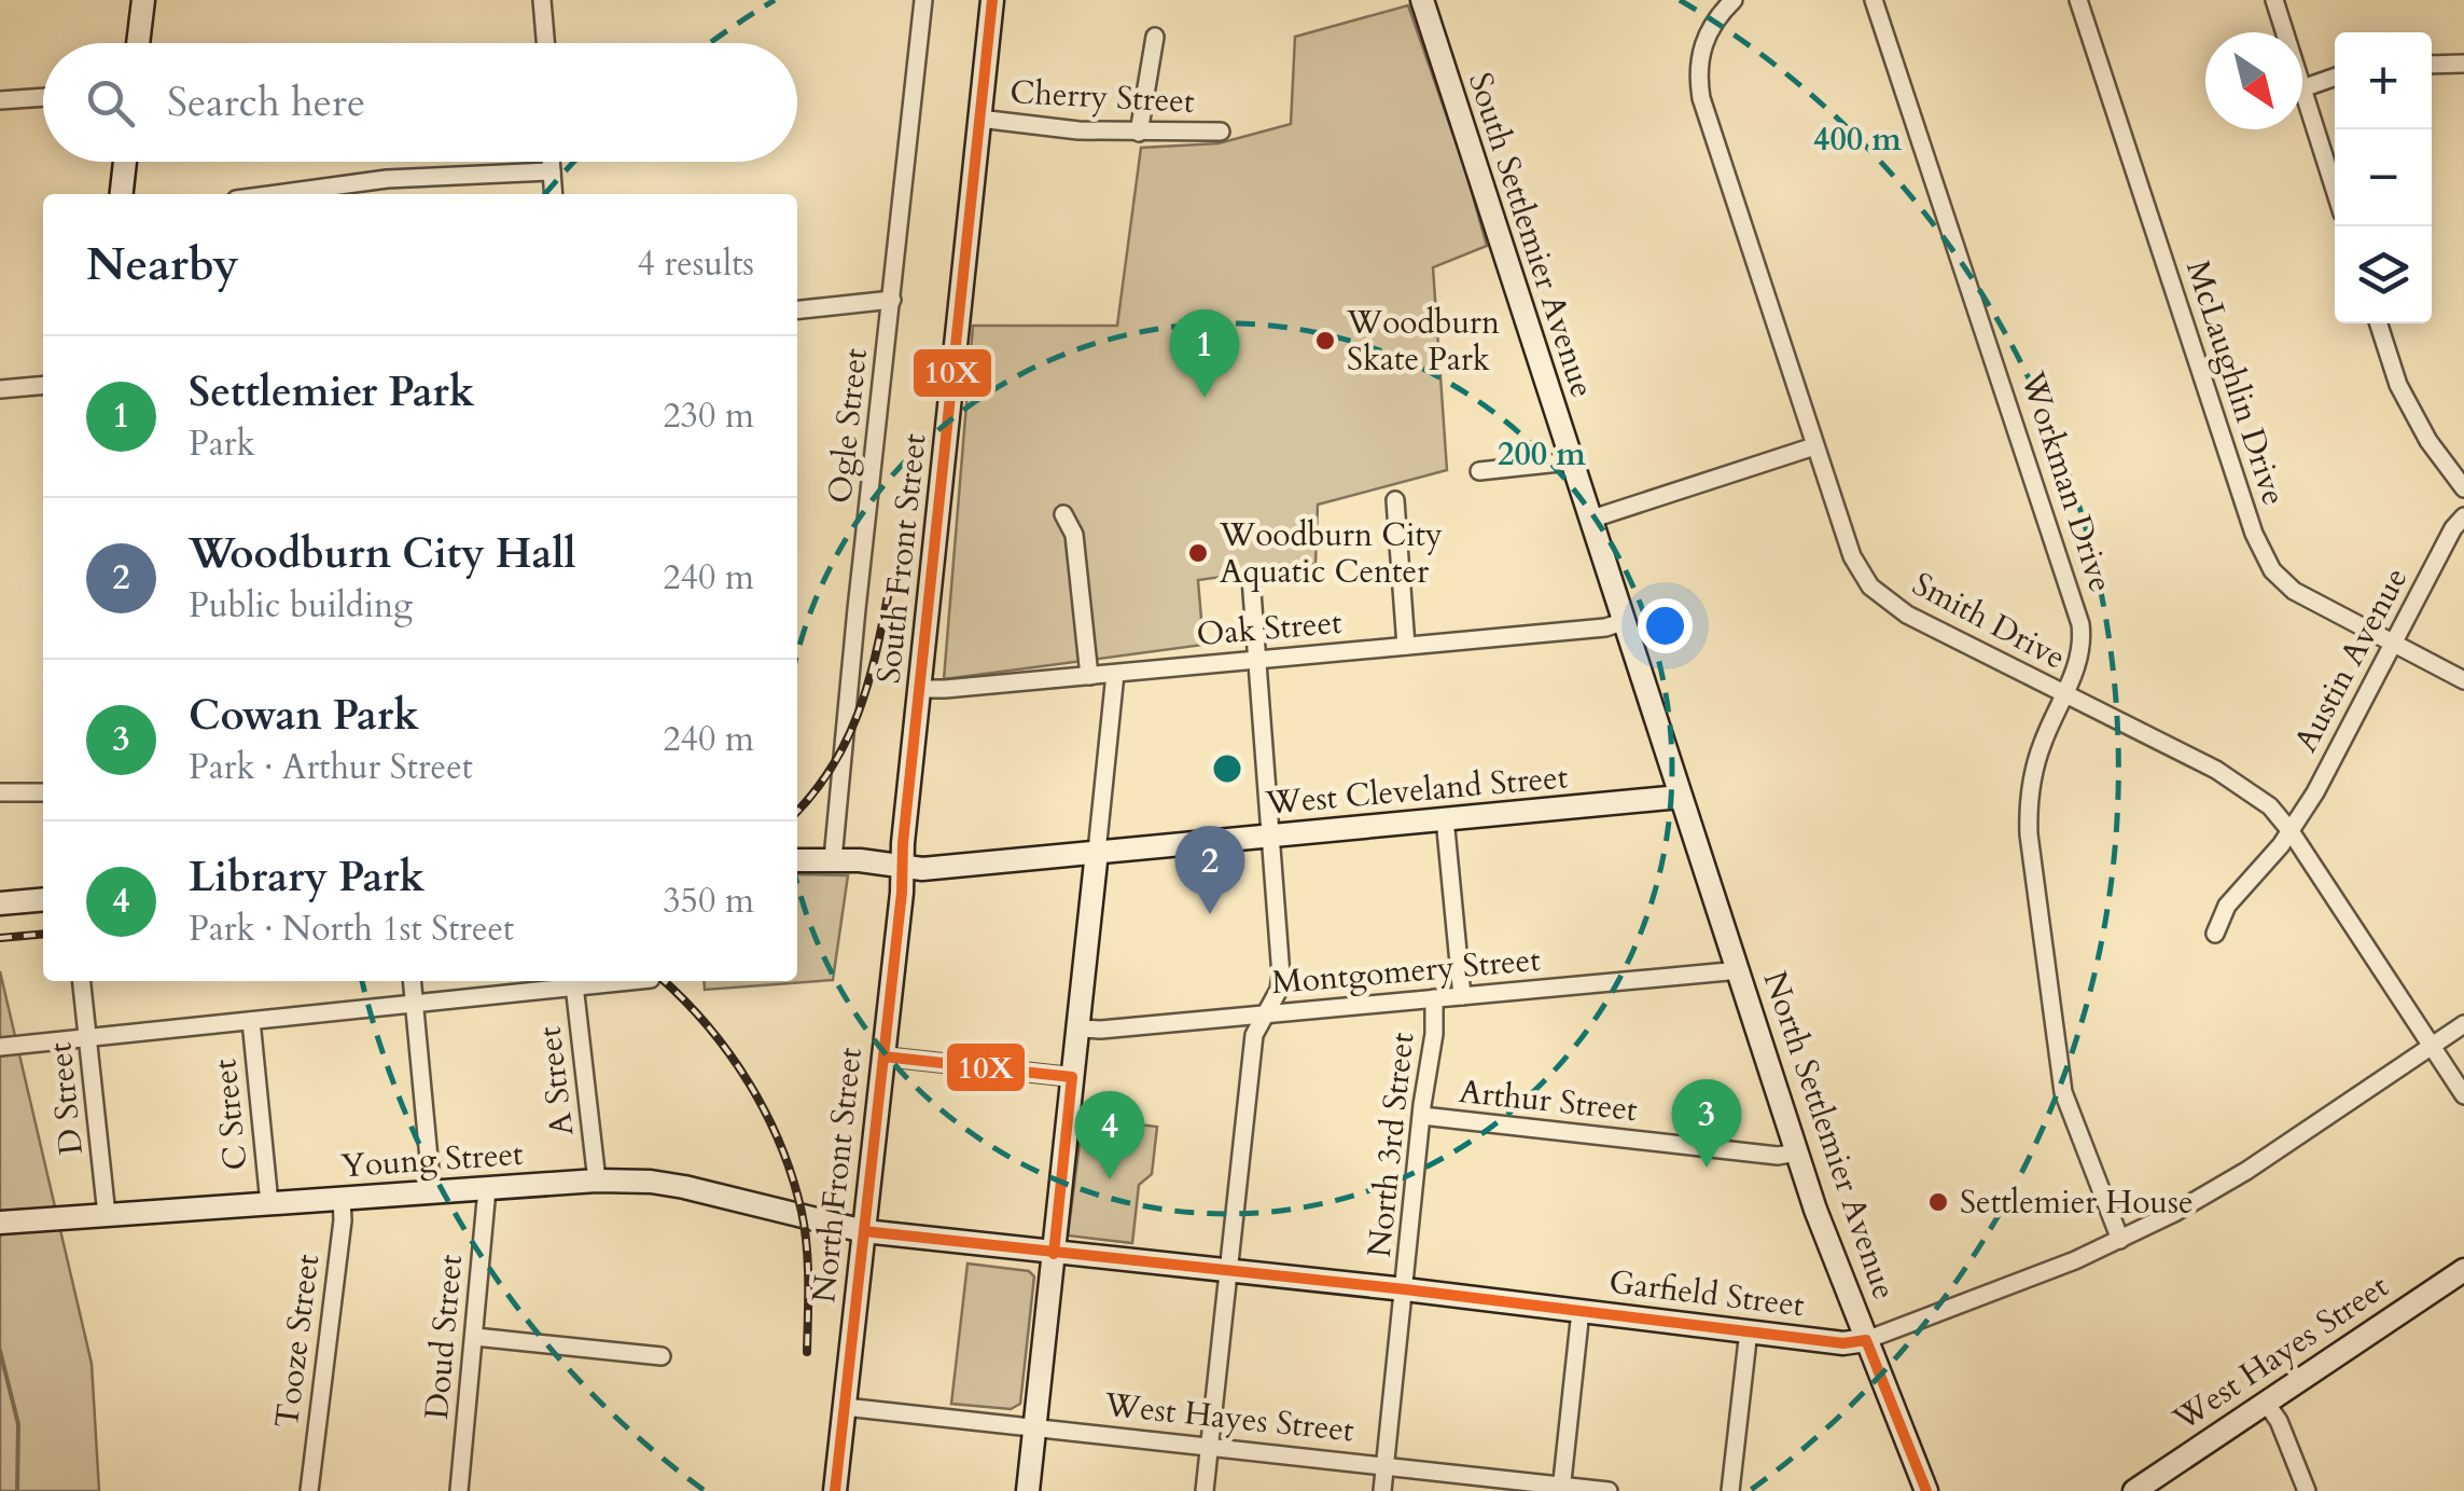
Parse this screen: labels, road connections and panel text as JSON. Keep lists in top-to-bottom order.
{
  "streets": {
    "main road": [
      "South Settlemier Avenue",
      "South Front Street",
      "West Cleveland Street",
      "North Settlemier Avenue",
      "Young Street",
      "North Front Street",
      "Garfield Street",
      "West Hayes Street"
    ],
    "street": [
      "Cherry Street",
      "McLaughlin Drive",
      "Ogle Street",
      "Workman Drive",
      "Smith Drive",
      "Oak Street",
      "Austin Avenue",
      "Montgomery Street",
      "A Street",
      "D Street",
      "Arthur Street",
      "C Street",
      "North 3rd Street",
      "Doud Street",
      "Tooze Street"
    ]
  },
  "crossings": [
    ["Cherry Street", "South Front Street"],
    ["South Settlemier Avenue", "Oak Street"],
    ["South Settlemier Avenue", "West Cleveland Street"],
    ["South Settlemier Avenue", "North Settlemier Avenue"],
    ["McLaughlin Drive", "Austin Avenue"],
    ["Ogle Street", "West Cleveland Street"],
    ["Workman Drive", "Smith Drive"],
    ["Workman Drive", "Garfield Street"],
    ["South Front Street", "Oak Street"],
    ["South Front Street", "West Cleveland Street"],
    ["South Front Street", "North Front Street"],
    ["Smith Drive", "Austin Avenue"],
    ["Smith Drive", "Garfield Street"],
    ["West Cleveland Street", "North Settlemier Avenue"],
    ["West Cleveland Street", "North Front Street"],
    ["Montgomery Street", "North Settlemier Avenue"],
    ["Montgomery Street", "North 3rd Street"],
    ["A Street", "Young Street"],
    ["D Street", "Young Street"],
    ["Arthur Street", "North Settlemier Avenue"],
    ["Arthur Street", "North 3rd Street"],
    ["C Street", "Young Street"],
    ["North Settlemier Avenue", "Garfield Street"],
    ["North 3rd Street", "Garfield Street"],
    ["North 3rd Street", "West Hayes Street"],
    ["Young Street", "North Front Street"],
    ["Young Street", "Garfield Street"],
    ["Young Street", "Doud Street"],
    ["Young Street", "Tooze Street"],
    ["North Front Street", "Garfield Street"],
    ["North Front Street", "West Hayes Street"]
  ],
  "places": ["Woodburn Skate Park", "Woodburn City Aquatic Center", "Settlemier House"],
  "lines": ["transit line 10X"],
  "north": "bottom right",
  "page": {
    "map_buttons": ["+", "−"],
    "search": "Search here",
    "heading": ["Nearby", "4 results"],
    "pins": [
      "1",
      "2",
      "3",
      "4"
    ],
    "list": [
      {
        "mark": "1",
        "name": "Settlemier Park",
        "note": "Park",
        "value": "230 m"
      },
      {
        "mark": "2",
        "name": "Woodburn City Hall",
        "note": "Public building",
        "value": "240 m"
      },
      {
        "mark": "3",
        "name": "Cowan Park",
        "note": "Park · Arthur Street",
        "value": "240 m"
      },
      {
        "mark": "4",
        "name": "Library Park",
        "note": "Park · North 1st Street",
        "value": "350 m"
      }
    ]
  },
  "rings": ["400 m", "200 m"]
}
